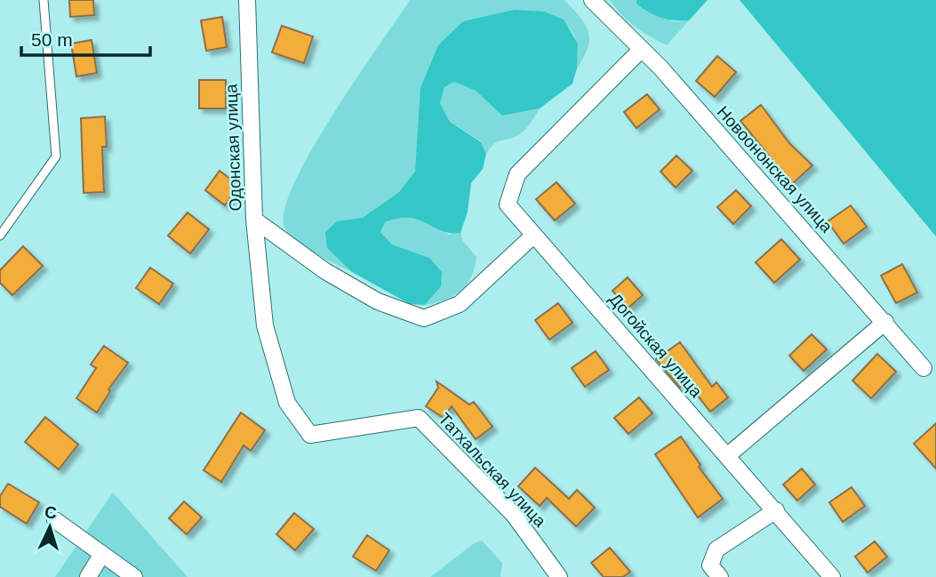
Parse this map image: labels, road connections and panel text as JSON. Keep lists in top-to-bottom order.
{
  "streets": {
    "street": [
      "Одонская улица",
      "Новоононская улица",
      "Догойская улица",
      "Татхальская улица"
    ]
  },
  "crossings": [
    ["Одонская улица", "Татхальская улица"],
    ["Новоононская улица", "Догойская улица"]
  ],
  "scale_bar": "50 m",
  "north": "top"
}
